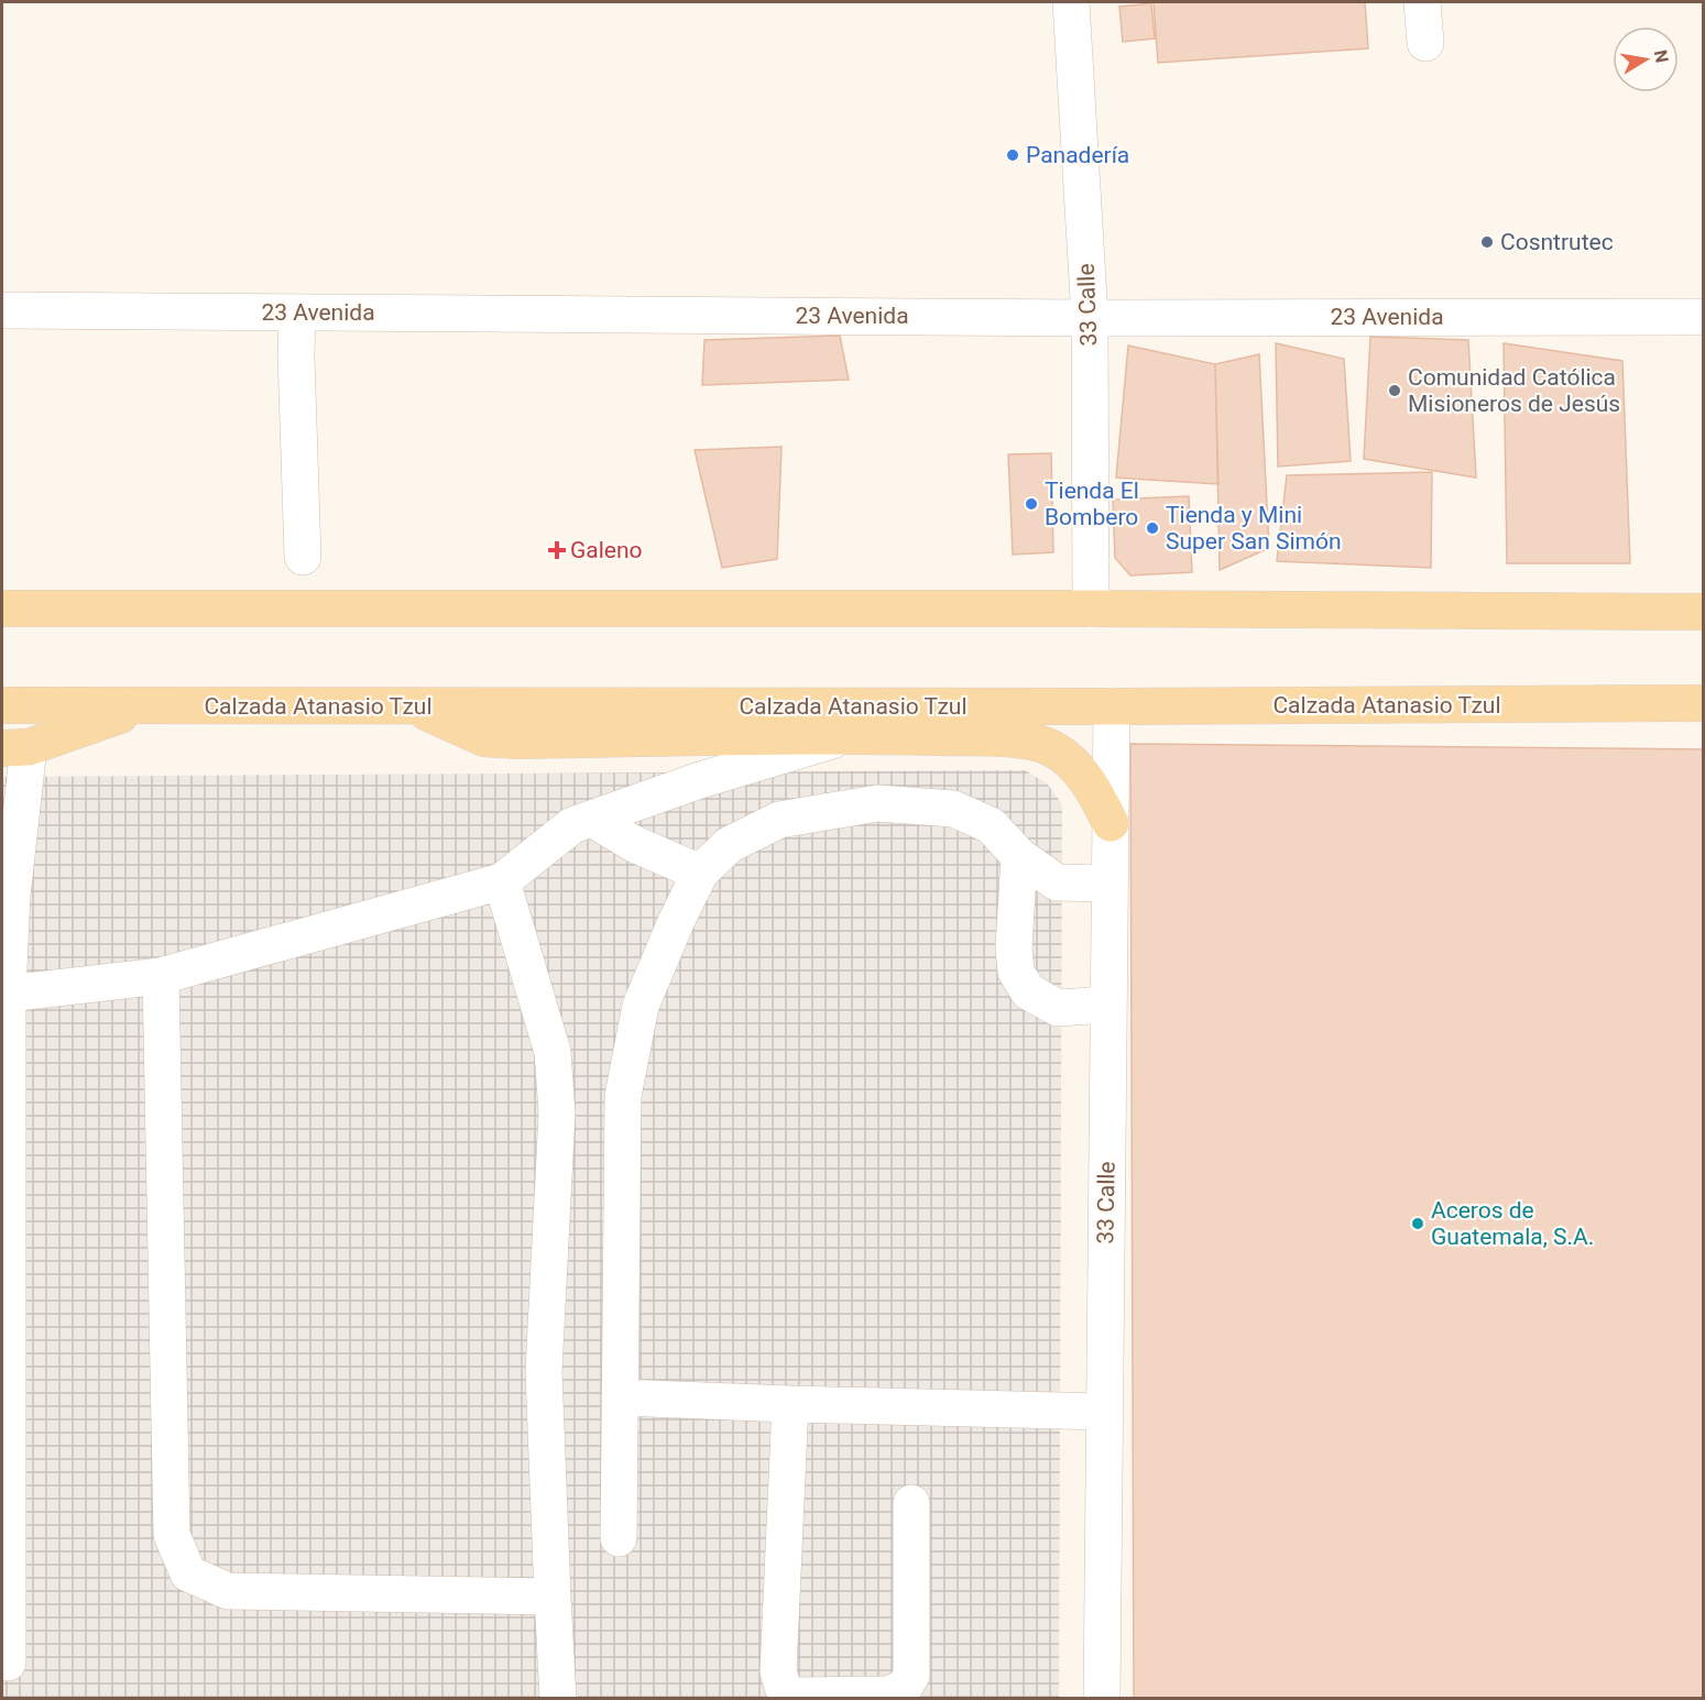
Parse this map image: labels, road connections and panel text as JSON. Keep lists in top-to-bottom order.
{
  "streets": {
    "main road": ["Calzada Atanasio Tzul"],
    "street": ["33 Calle", "23 Avenida"]
  },
  "crossings": [
    ["33 Calle", "23 Avenida"],
    ["33 Calle", "Calzada Atanasio Tzul"]
  ],
  "places": {
    "other": [
      "Panadería",
      "Cosntrutec",
      "Comunidad Católica Misioneros de Jesús",
      "Tienda El Bombero",
      "Tienda y Mini Super San Simón",
      "Aceros de Guatemala, S.A."
    ],
    "health": ["Galeno"]
  },
  "north": "right"
}
